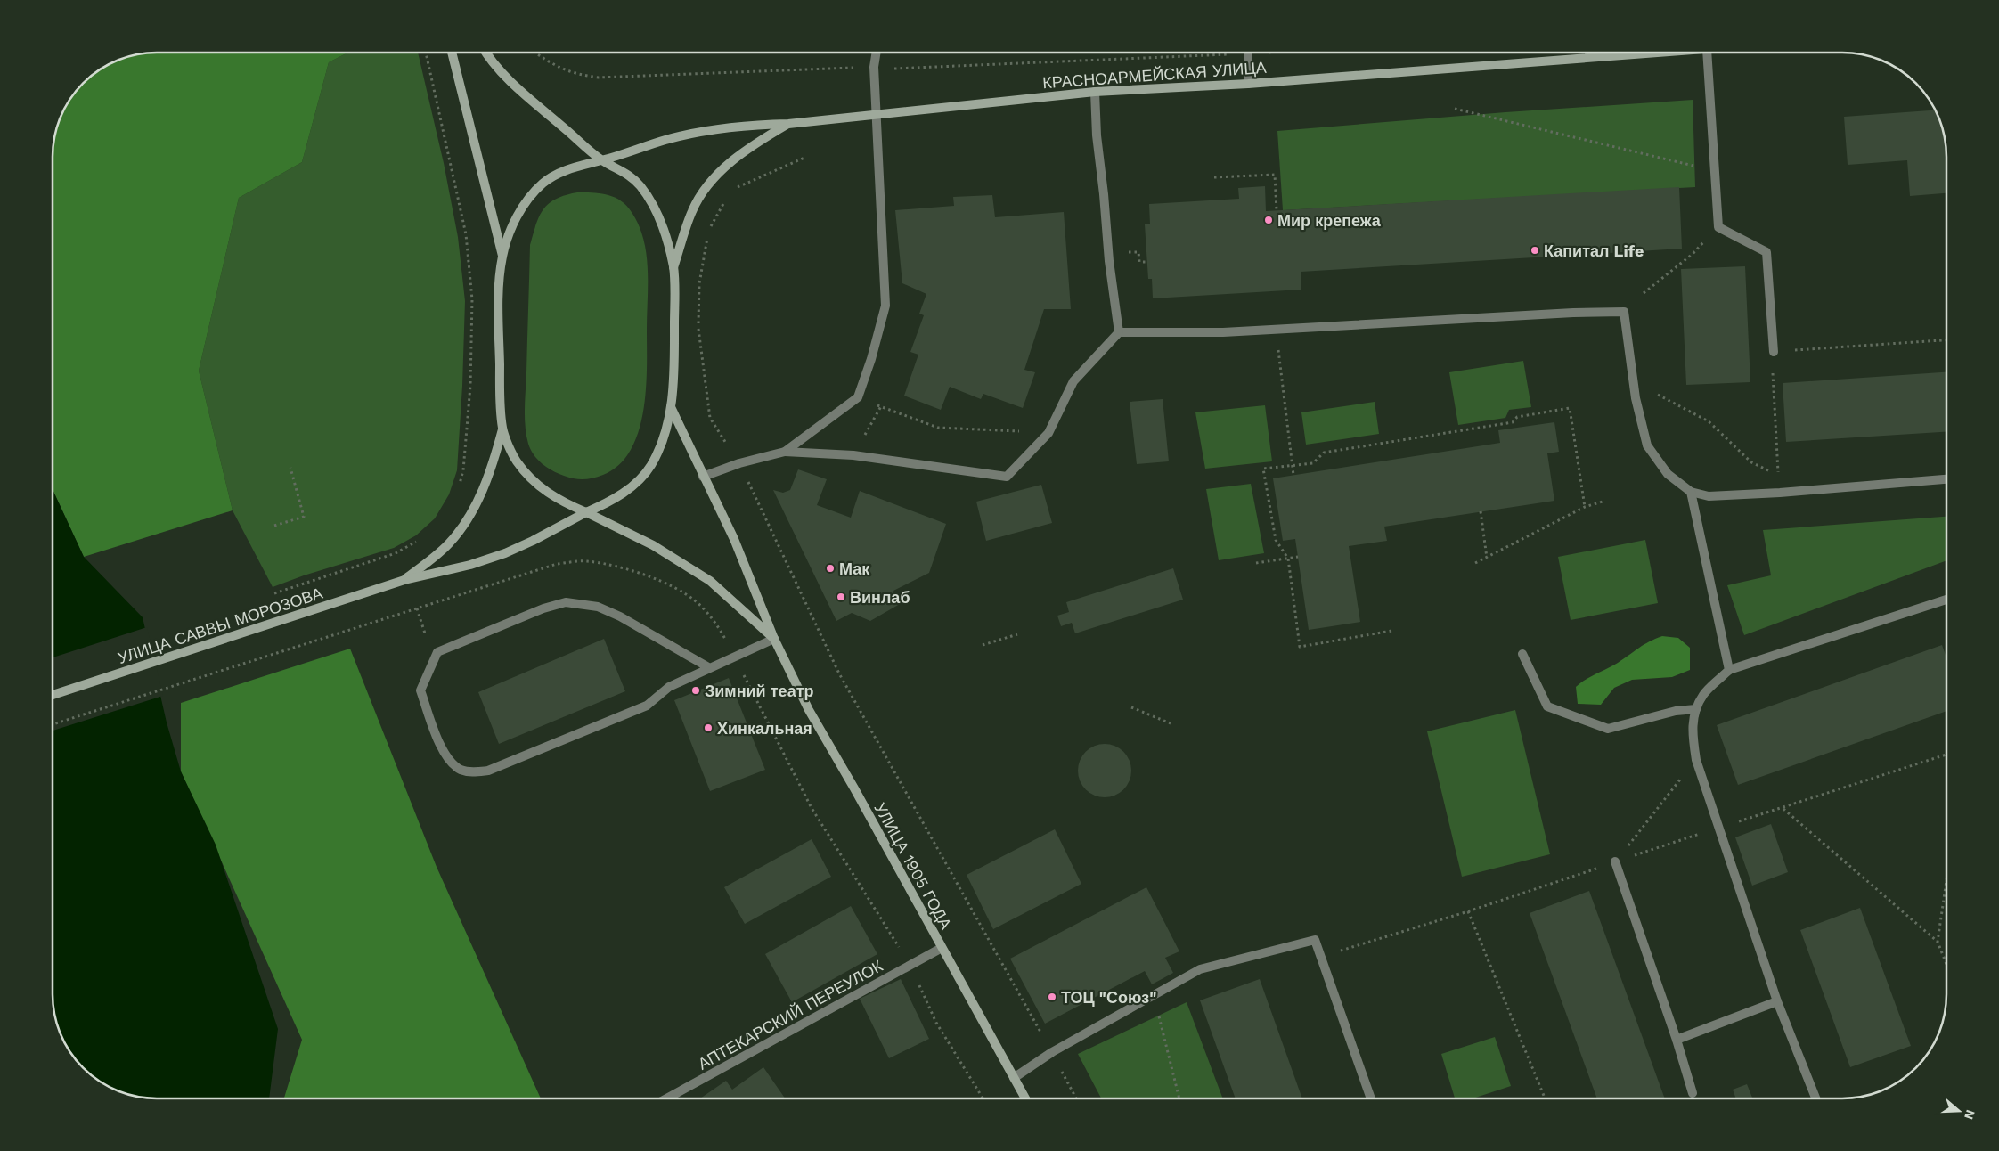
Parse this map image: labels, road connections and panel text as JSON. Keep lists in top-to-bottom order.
{
  "streets": {
    "street": ["КРАСНОАРМЕЙСКАЯ УЛИЦА", "УЛИЦА САВВЫ МОРОЗОВА", "УЛИЦА 1905 ГОДА"],
    "lane": ["АПТЕКАРСКИЙ ПЕРЕУЛОК"]
  },
  "crossings": [
    ["УЛИЦА САВВЫ МОРОЗОВА", "УЛИЦА 1905 ГОДА"],
    ["УЛИЦА 1905 ГОДА", "АПТЕКАРСКИЙ ПЕРЕУЛОК"]
  ],
  "places": [
    "Мир крепежа",
    "Капитал Life",
    "Мак",
    "Винлаб",
    "Зимний театр",
    "Хинкальная",
    "ТОЦ \"Союз\""
  ],
  "north": "right"
}
